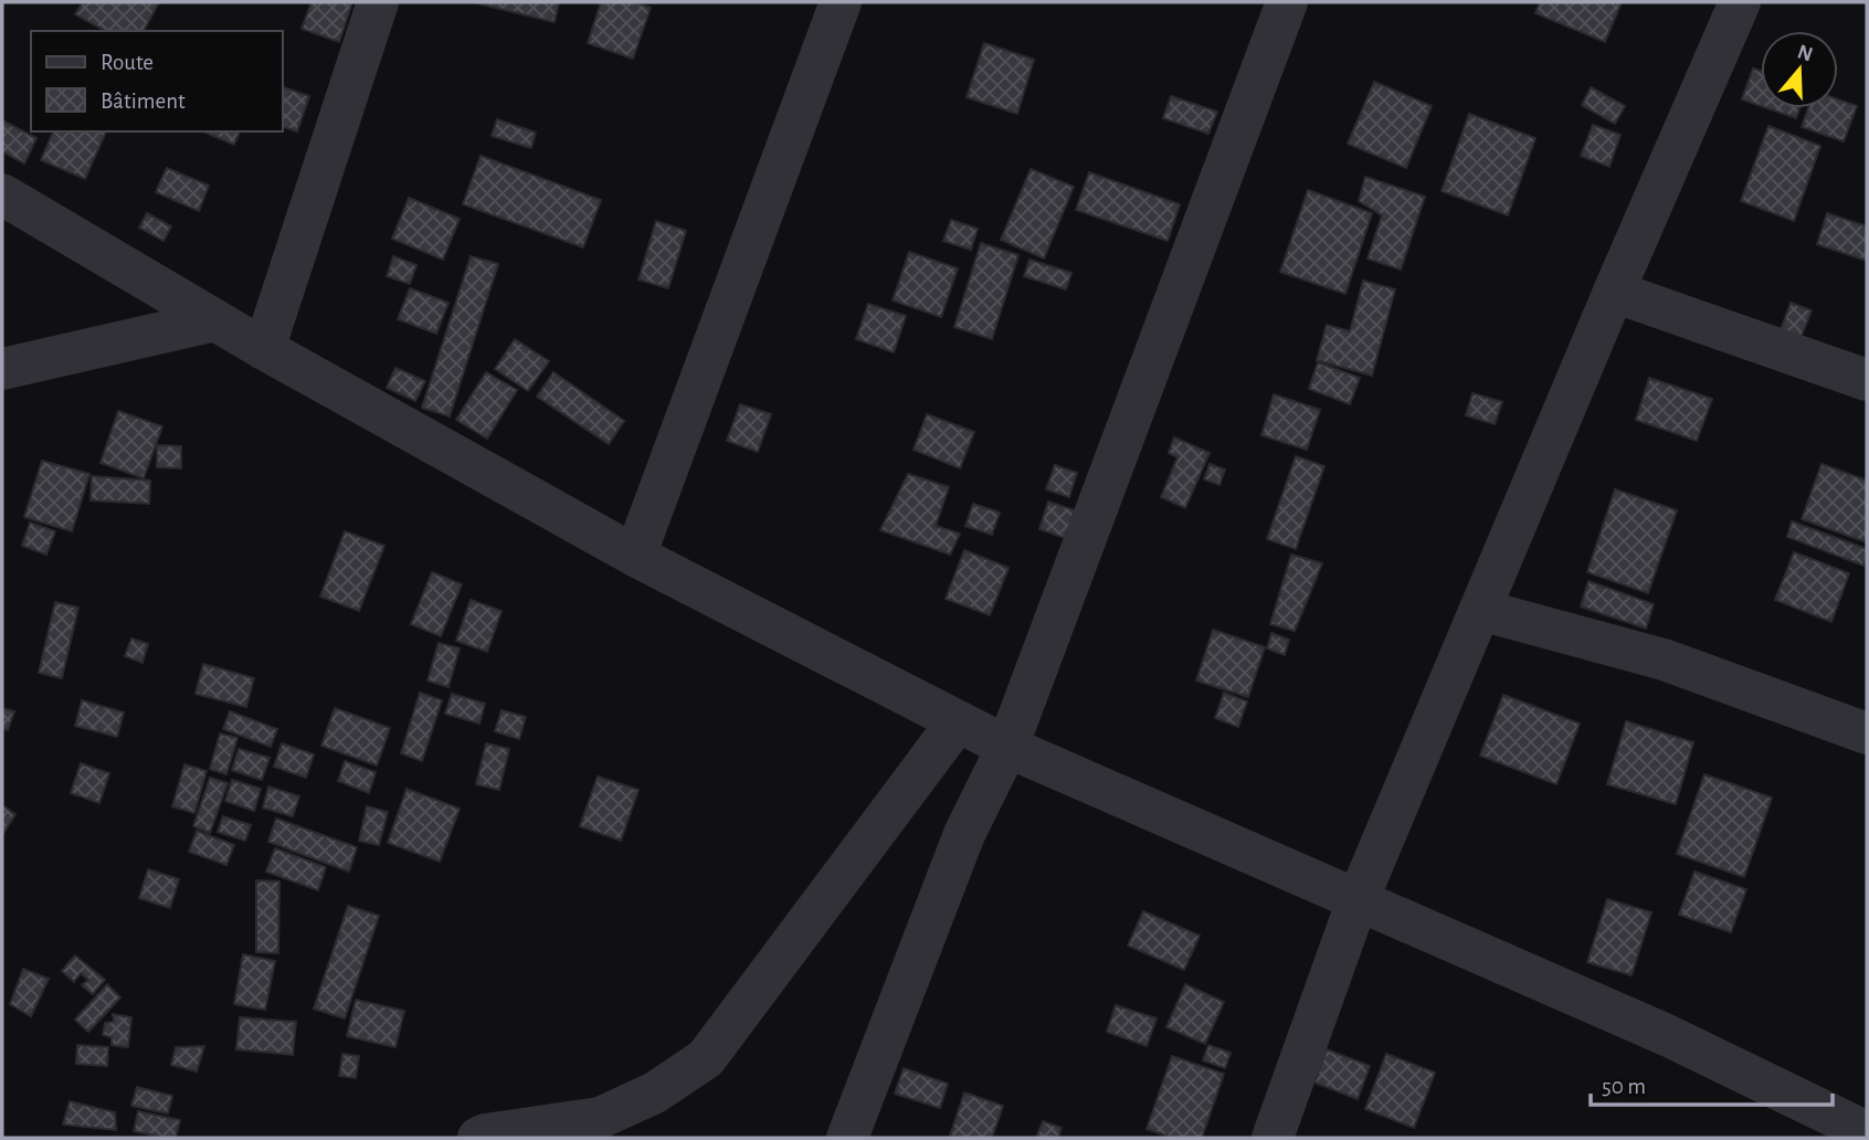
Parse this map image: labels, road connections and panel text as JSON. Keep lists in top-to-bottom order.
{
  "legend": ["Route", "Bâtiment"],
  "scale_bar": "50 m",
  "north": "top"
}
